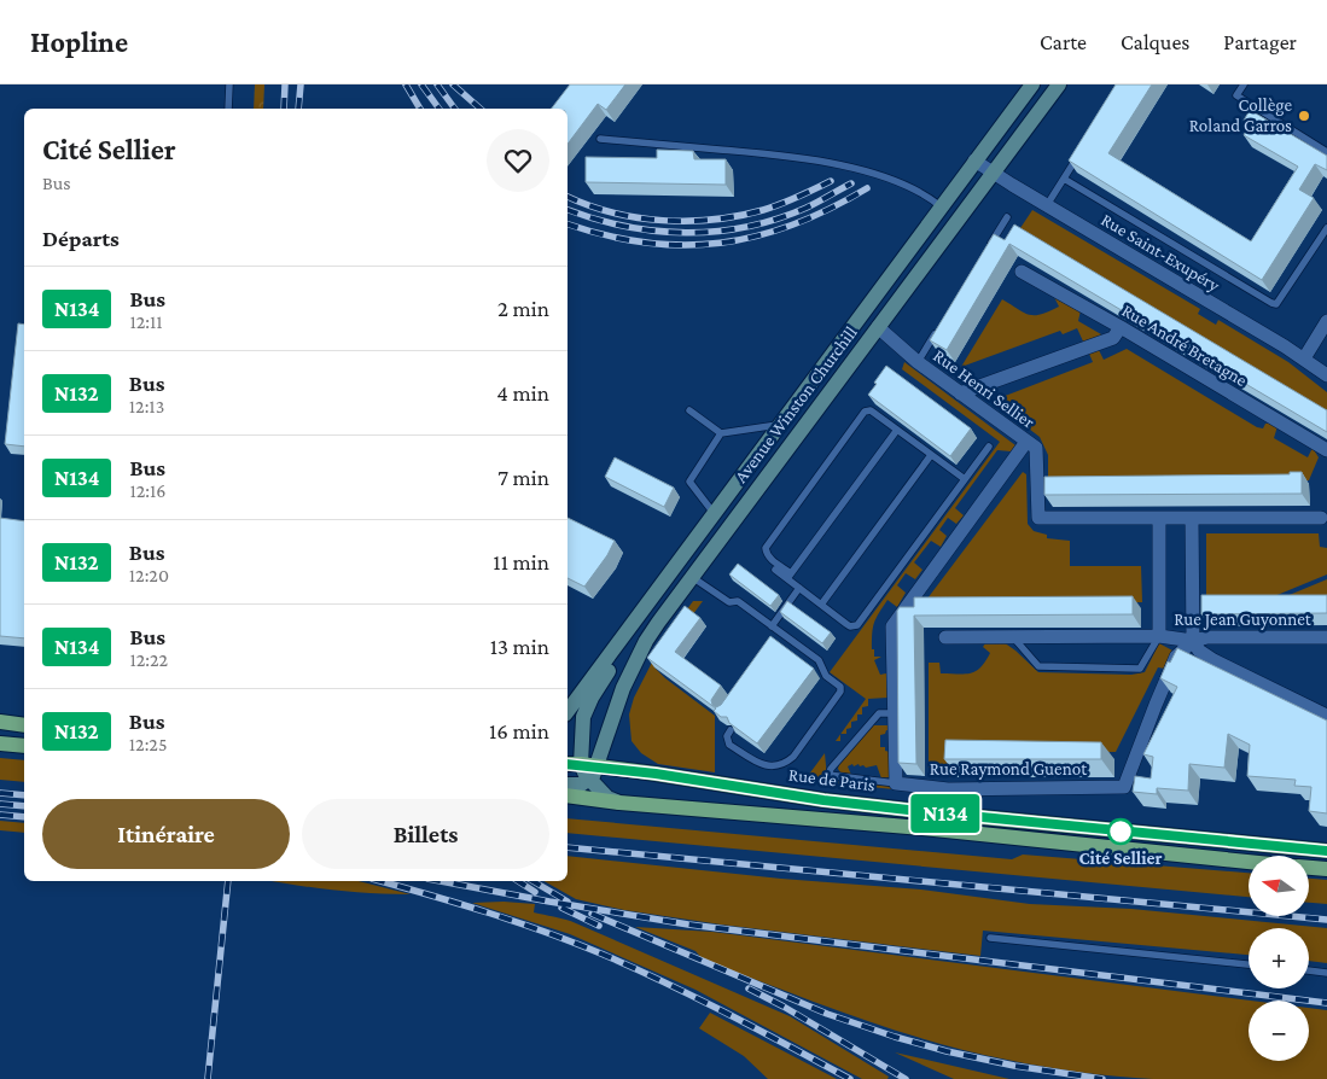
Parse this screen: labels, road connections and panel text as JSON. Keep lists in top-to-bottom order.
{
  "streets": {
    "main road": ["Avenue Winston Churchill", "Rue de Paris"],
    "street": [
      "Rue Saint-Exupéry",
      "Rue André Bretagne",
      "Rue Henri Sellier",
      "Rue Jean Guyonnet",
      "Rue Raymond Guenot"
    ]
  },
  "crossings": [
    ["Rue Saint-Exupéry", "Avenue Winston Churchill"],
    ["Rue Henri Sellier", "Avenue Winston Churchill"],
    ["Avenue Winston Churchill", "Rue de Paris"],
    ["Rue Jean Guyonnet", "Rue Raymond Guenot"]
  ],
  "places": ["Collège Roland Garros", "Cité Sellier"],
  "lines": ["bus line N134"],
  "north": "left",
  "page": {
    "header": "Hopline",
    "nav": ["Carte", "Calques", "Partager"],
    "on_map": "N134",
    "heading": [
      ["Cité Sellier", "Bus"],
      "Départs"
    ],
    "list": [
      {
        "mark": "N134",
        "name": "Bus",
        "note": "12:11",
        "value": "2 min"
      },
      {
        "mark": "N132",
        "name": "Bus",
        "note": "12:13",
        "value": "4 min"
      },
      {
        "mark": "N134",
        "name": "Bus",
        "note": "12:16",
        "value": "7 min"
      },
      {
        "mark": "N132",
        "name": "Bus",
        "note": "12:20",
        "value": "11 min"
      },
      {
        "mark": "N134",
        "name": "Bus",
        "note": "12:22",
        "value": "13 min"
      },
      {
        "mark": "N132",
        "name": "Bus",
        "note": "12:25",
        "value": "16 min"
      }
    ],
    "buttons": ["Itinéraire", "Billets"],
    "map_buttons": ["+", "−"]
  }
}
